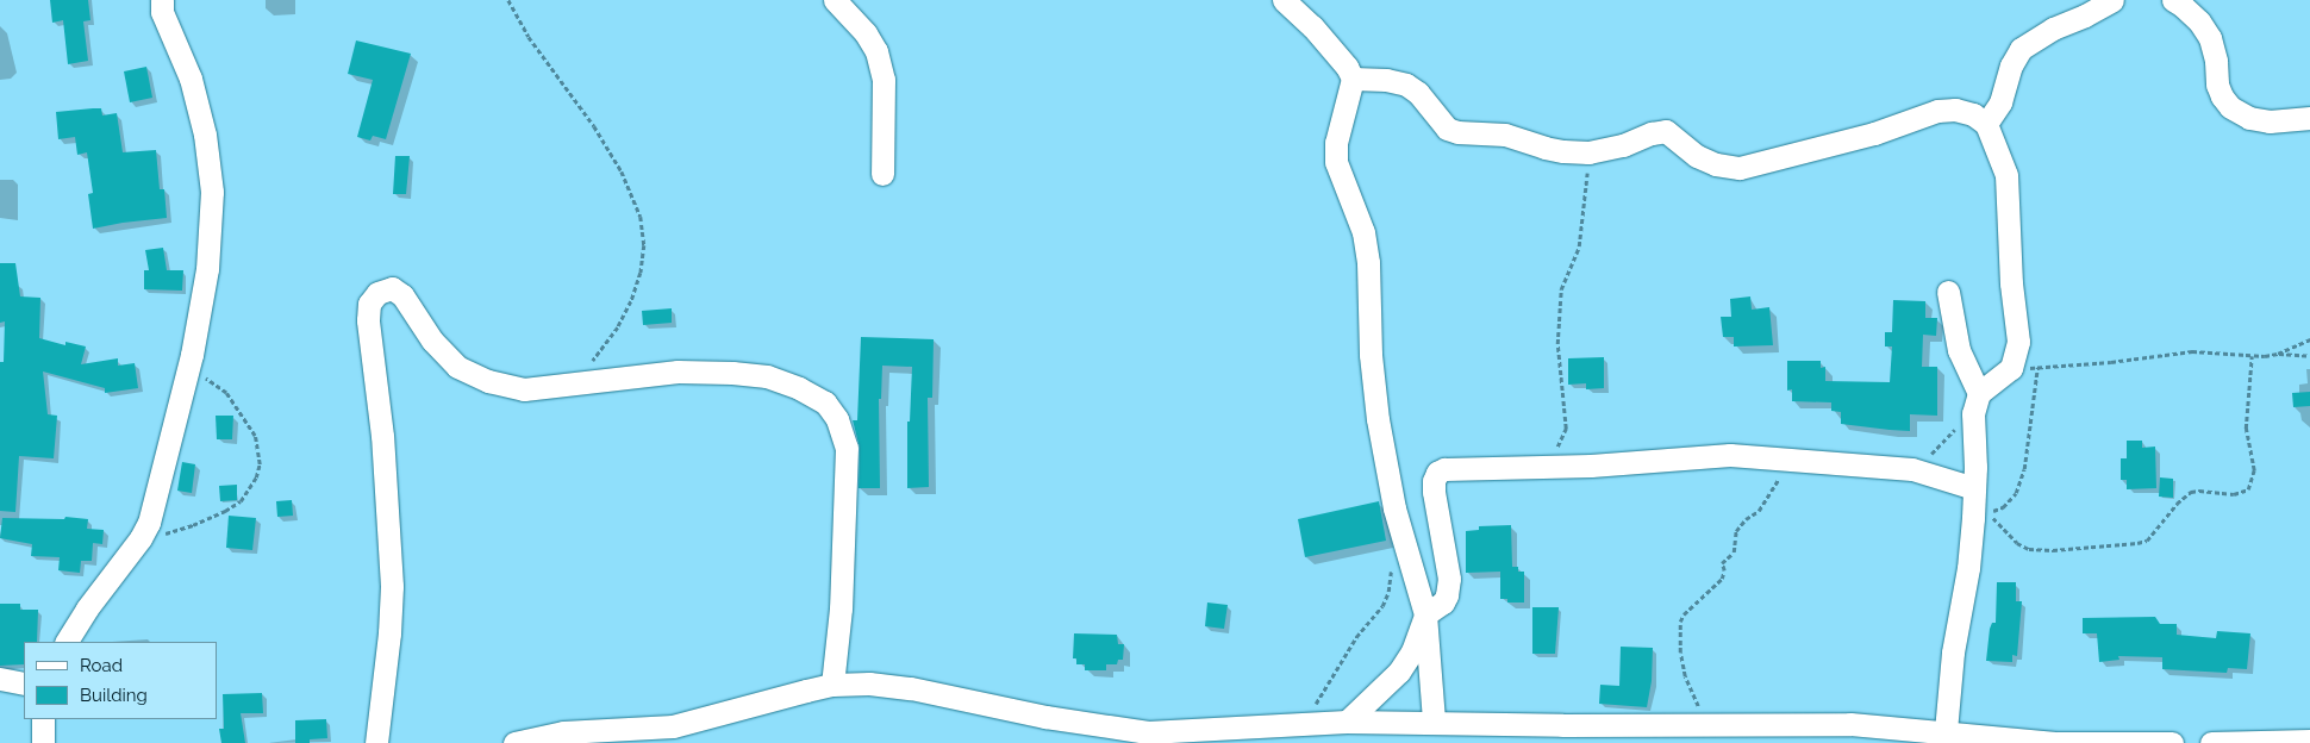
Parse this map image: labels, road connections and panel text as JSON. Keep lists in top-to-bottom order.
{
  "legend": ["Road", "Building"]
}
